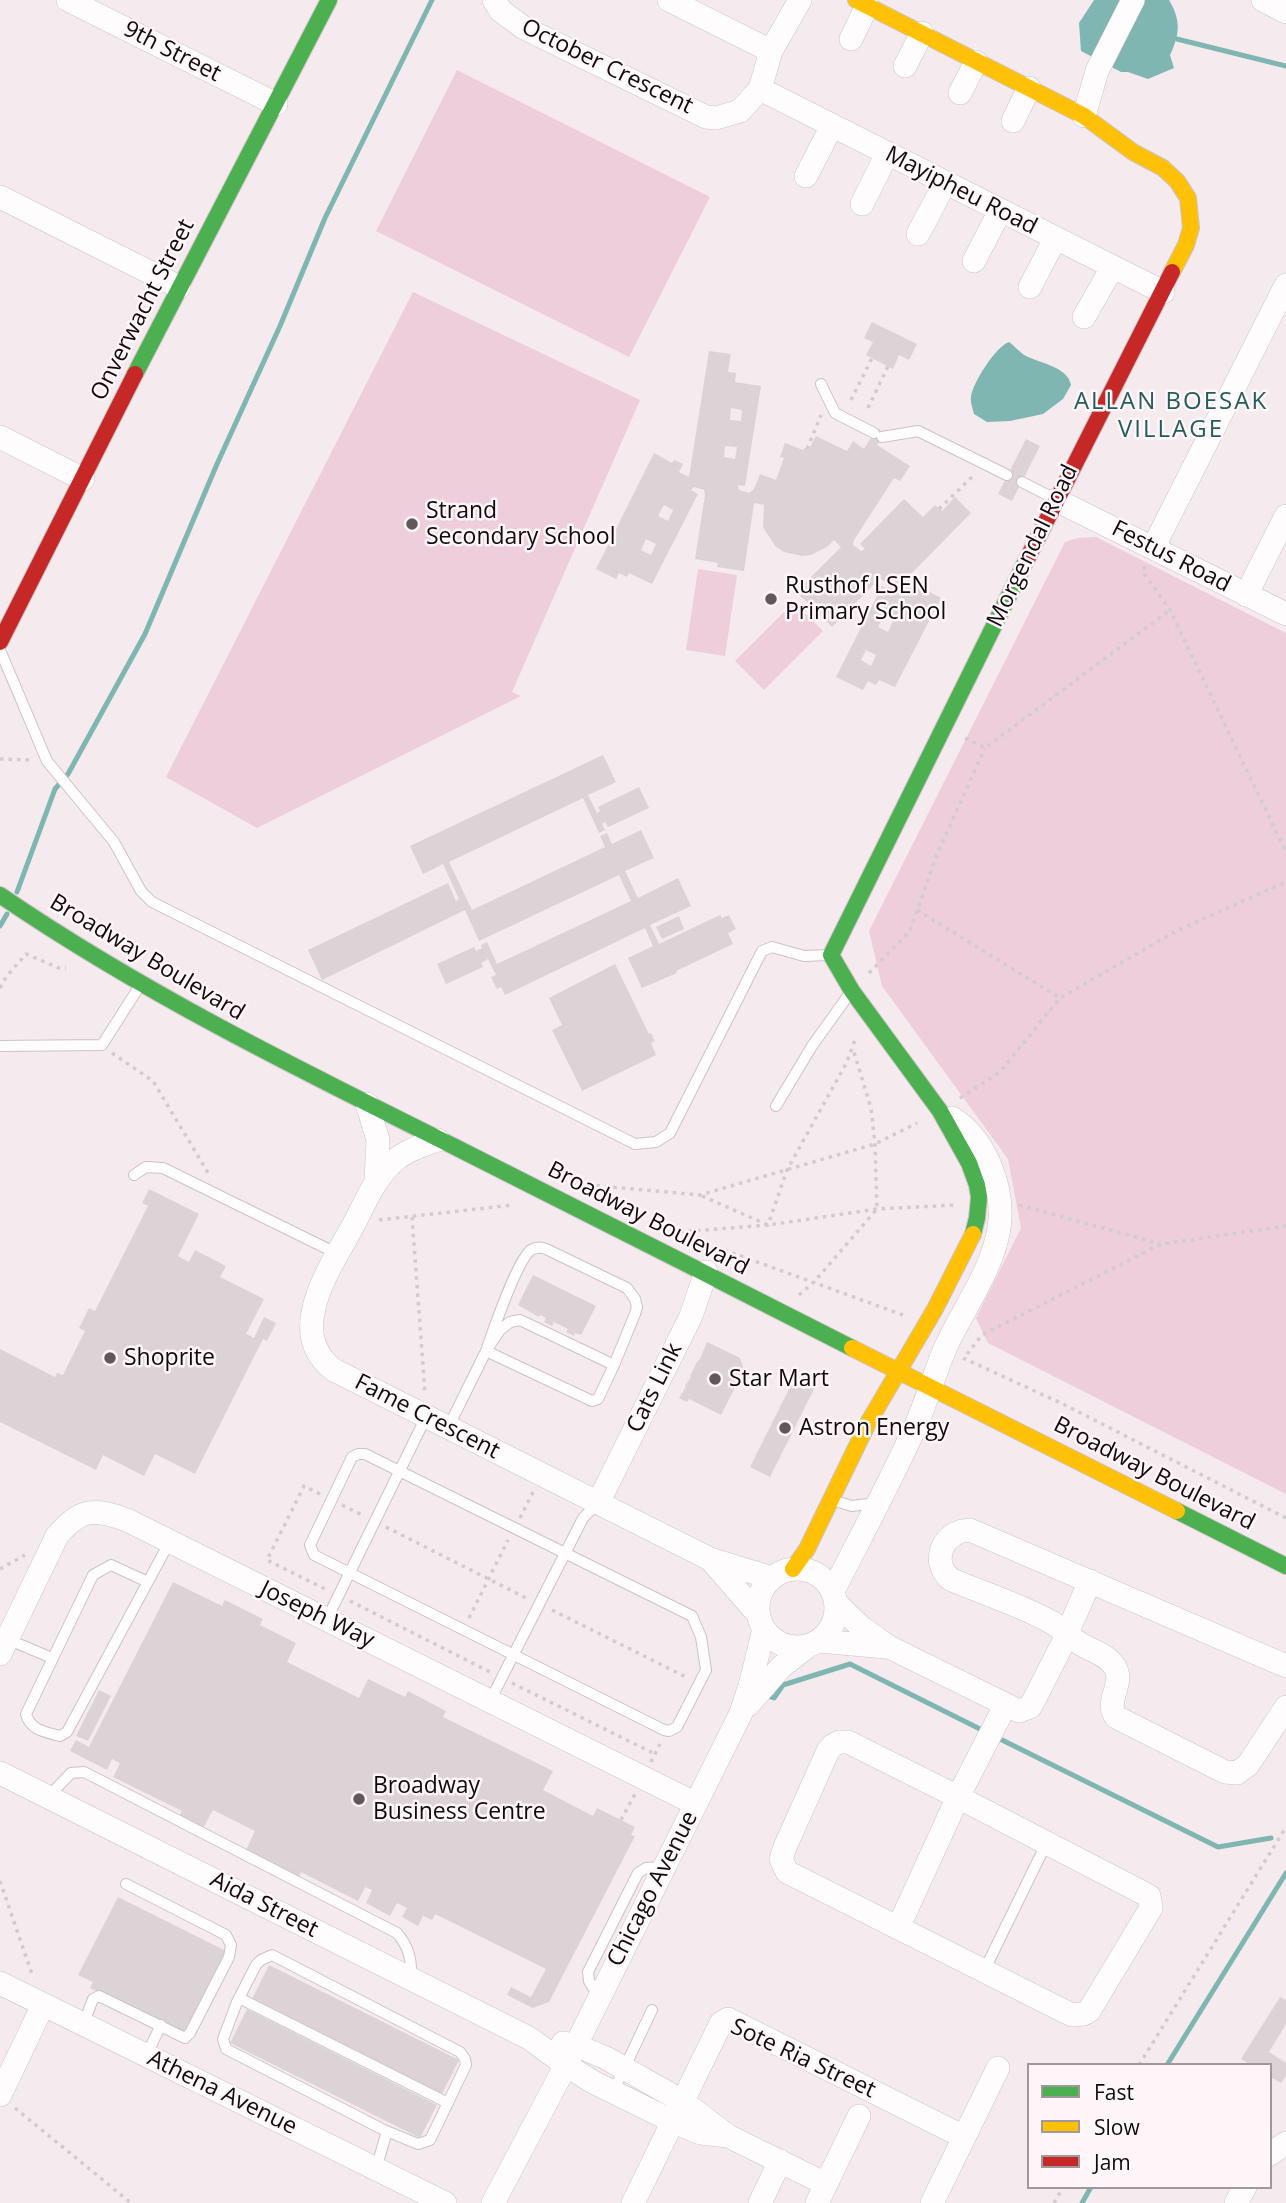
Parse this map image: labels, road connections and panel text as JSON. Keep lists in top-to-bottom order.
{
  "streets": {
    "street": [
      "9th Street",
      "October Crescent",
      "Mayipheu Road",
      "Onverwacht Street",
      "Morgendal Road",
      "Festus Road",
      "Broadway Boulevard",
      "Cats Link",
      "Fame Crescent",
      "Joseph Way",
      "Chicago Avenue",
      "Aida Street",
      "Sote Ria Street",
      "Athena Avenue"
    ]
  },
  "crossings": [
    ["9th Street", "Onverwacht Street"],
    ["October Crescent", "Mayipheu Road"],
    ["Mayipheu Road", "Morgendal Road"],
    ["Morgendal Road", "Festus Road"],
    ["Broadway Boulevard", "Cats Link"],
    ["Broadway Boulevard", "Fame Crescent"],
    ["Cats Link", "Fame Crescent"],
    ["Fame Crescent", "Chicago Avenue"],
    ["Joseph Way", "Chicago Avenue"],
    ["Chicago Avenue", "Aida Street"],
    ["Chicago Avenue", "Sote Ria Street"],
    ["Aida Street", "Sote Ria Street"]
  ],
  "districts": ["ALLAN BOESAK VILLAGE"],
  "places": [
    "Strand Secondary School",
    "Rusthof LSEN Primary School",
    "Shoprite",
    "Star Mart",
    "Astron Energy",
    "Broadway Business Centre"
  ],
  "legend": ["Fast", "Slow", "Jam"]
}
